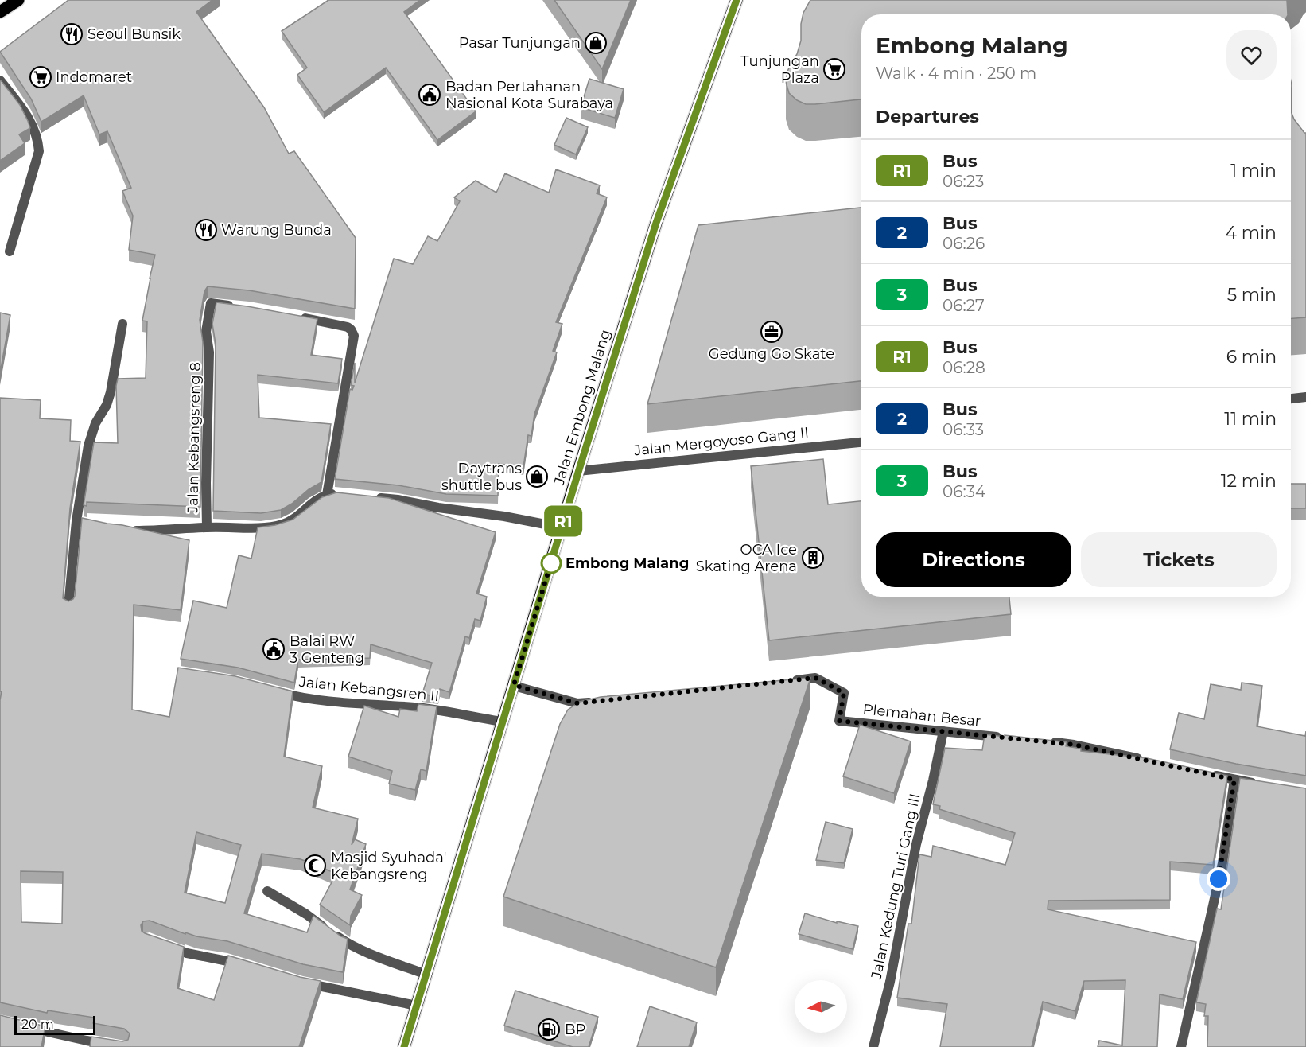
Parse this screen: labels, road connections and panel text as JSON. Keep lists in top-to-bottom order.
{
  "streets": {
    "main road": ["Jalan Embong Malang"],
    "street": [
      "Jalan Kebangsreng 8",
      "Jalan Mergoyoso Gang II",
      "Jalan Kebangsren II",
      "Plemahan Besar",
      "Jalan Kedung Turi Gang III"
    ]
  },
  "crossings": [
    ["Jalan Embong Malang", "Jalan Mergoyoso Gang II"],
    ["Jalan Embong Malang", "Jalan Kebangsren II"],
    ["Plemahan Besar", "Jalan Kedung Turi Gang III"]
  ],
  "places": {
    "restaurant": ["Seoul Bunsik", "Warung Bunda"],
    "shop": ["Pasar Tunjungan", "Daytrans shuttle bus"],
    "supermarket": ["Tunjungan Plaza", "Indomaret"],
    "public building": ["Badan Pertahanan Nasional Kota Surabaya", "Balai RW 3 Genteng"],
    "office": ["Gedung Go Skate"],
    "building": ["OCA Ice Skating Arena"],
    "other": ["Embong Malang"],
    "mosque": ["Masjid Syuhada' Kebangsreng"],
    "fuel station": ["BP"]
  },
  "lines": ["bus line R1"],
  "scale_bar": "20 m",
  "north": "left",
  "page": {
    "on_map": "R1",
    "heading": [
      ["Embong Malang", "Walk · 4 min · 250 m"],
      "Departures"
    ],
    "list": [
      {
        "mark": "R1",
        "name": "Bus",
        "note": "06:23",
        "value": "1 min"
      },
      {
        "mark": "2",
        "name": "Bus",
        "note": "06:26",
        "value": "4 min"
      },
      {
        "mark": "3",
        "name": "Bus",
        "note": "06:27",
        "value": "5 min"
      },
      {
        "mark": "R1",
        "name": "Bus",
        "note": "06:28",
        "value": "6 min"
      },
      {
        "mark": "2",
        "name": "Bus",
        "note": "06:33",
        "value": "11 min"
      },
      {
        "mark": "3",
        "name": "Bus",
        "note": "06:34",
        "value": "12 min"
      }
    ],
    "buttons": ["Directions", "Tickets"],
    "scale": "20 m"
  }
}
